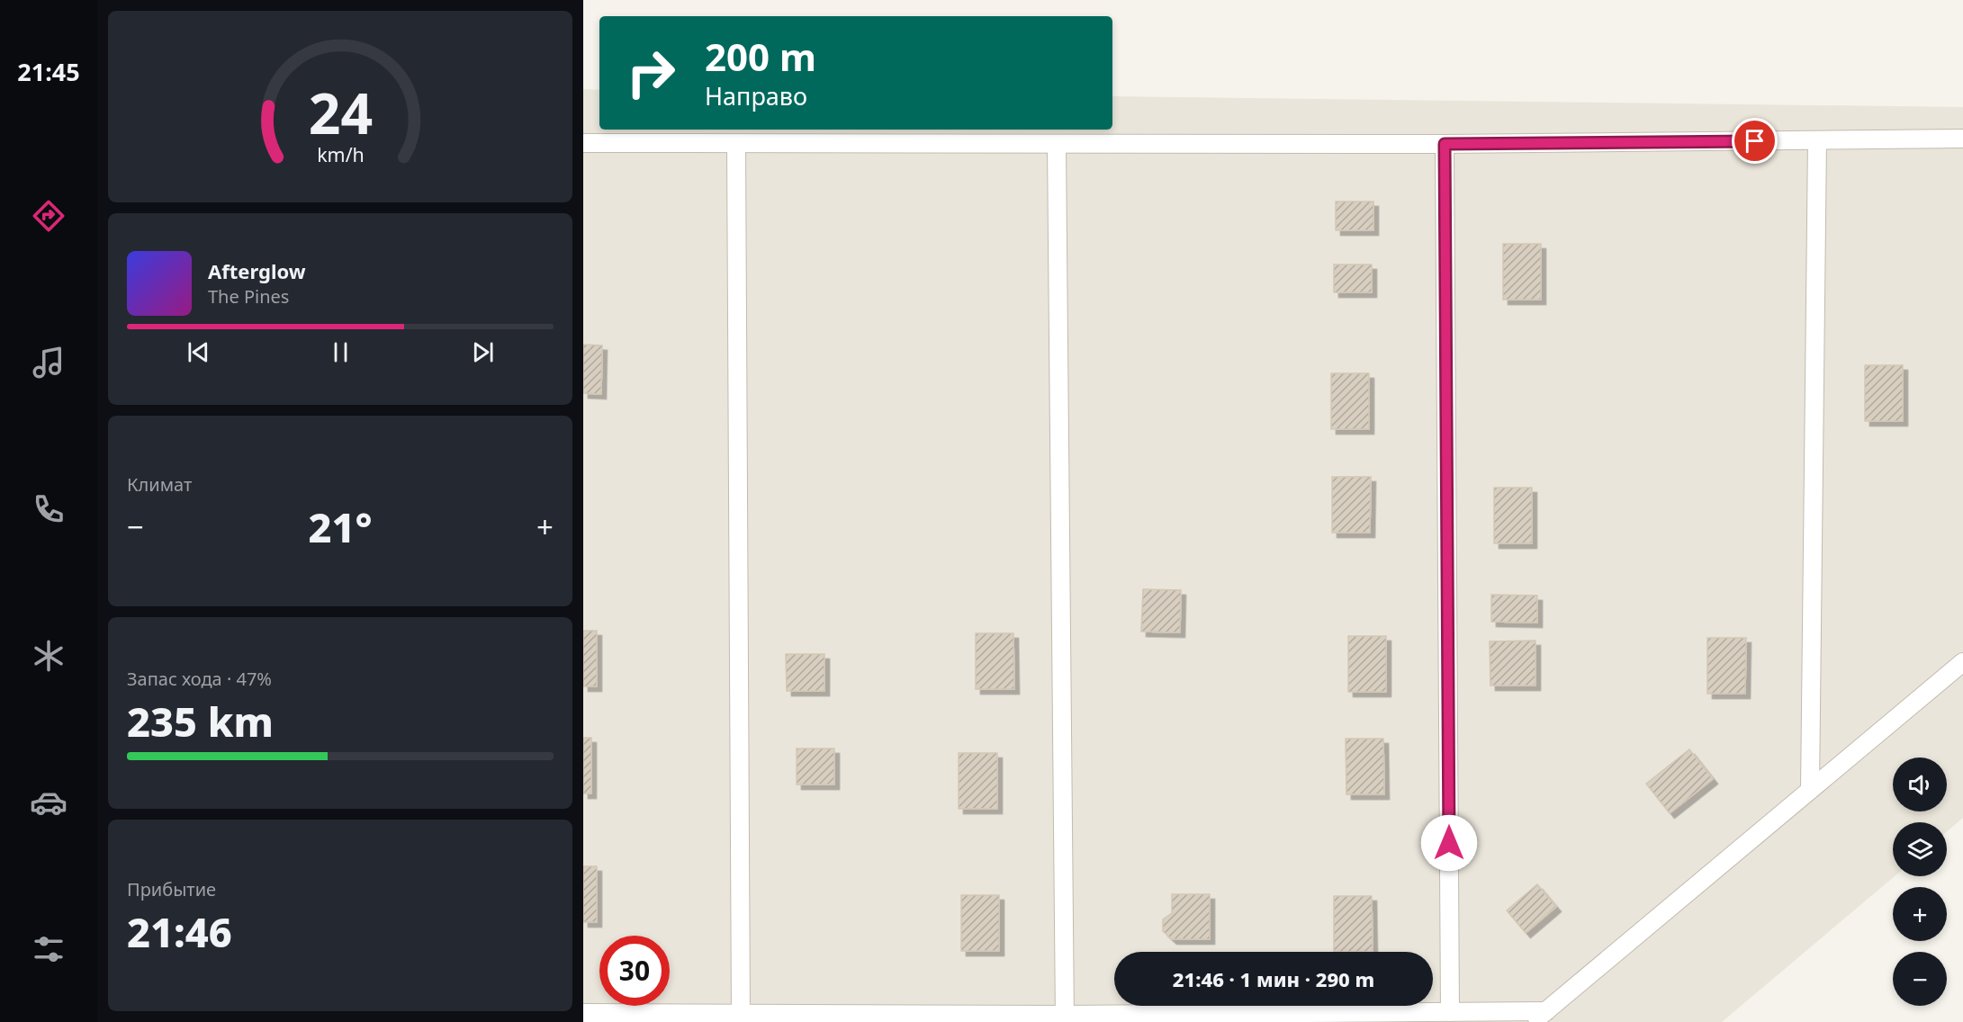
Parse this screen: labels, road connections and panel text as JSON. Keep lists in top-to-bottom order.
{
  "page": {
    "tabs": "21:45",
    "turn": ["200 m", "Направо"],
    "song": ["Afterglow", "The Pines"],
    "tile": [
      "Климат",
      ["Запас хода · 47%", "235 km"],
      ["Прибытие", "21:46"]
    ],
    "heat": ["−", "21°", "+"],
    "map_buttons": ["+", "−"],
    "limit": "30",
    "trip": "21:46 · 1 мин · 290 m",
    "gauge": ["24", "km/h"]
  }
}
